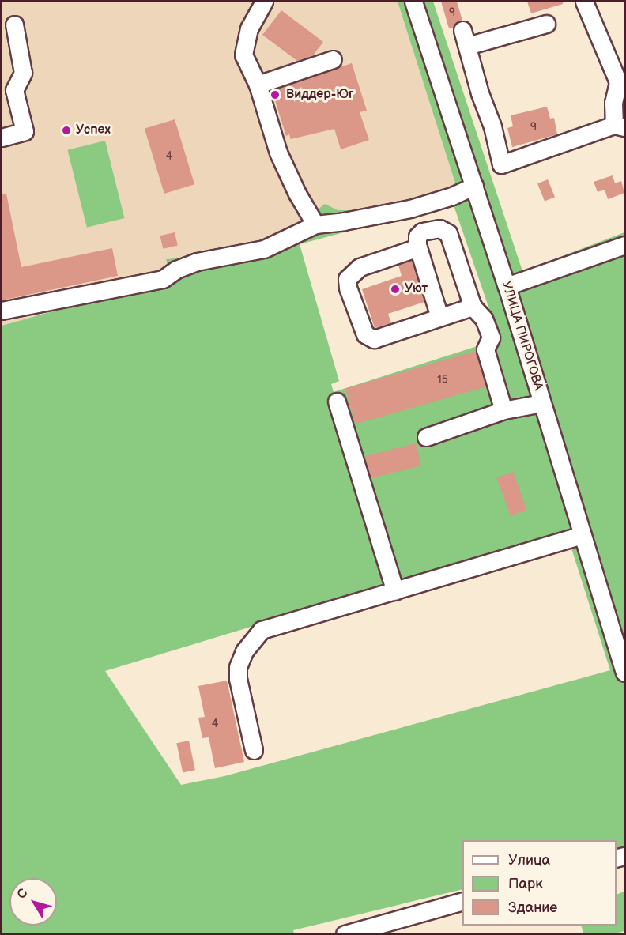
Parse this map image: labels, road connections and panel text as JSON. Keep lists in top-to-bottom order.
{
  "streets": {
    "street": ["УЛИЦА ПИРОГОВА"]
  },
  "places": ["Виддер-Юг", "Успех", "Уют"],
  "house_numbers": [
    "9",
    "9",
    "4",
    "15",
    "4"
  ],
  "legend": ["Улица", "Парк", "Здание"],
  "north": "top left"
}
